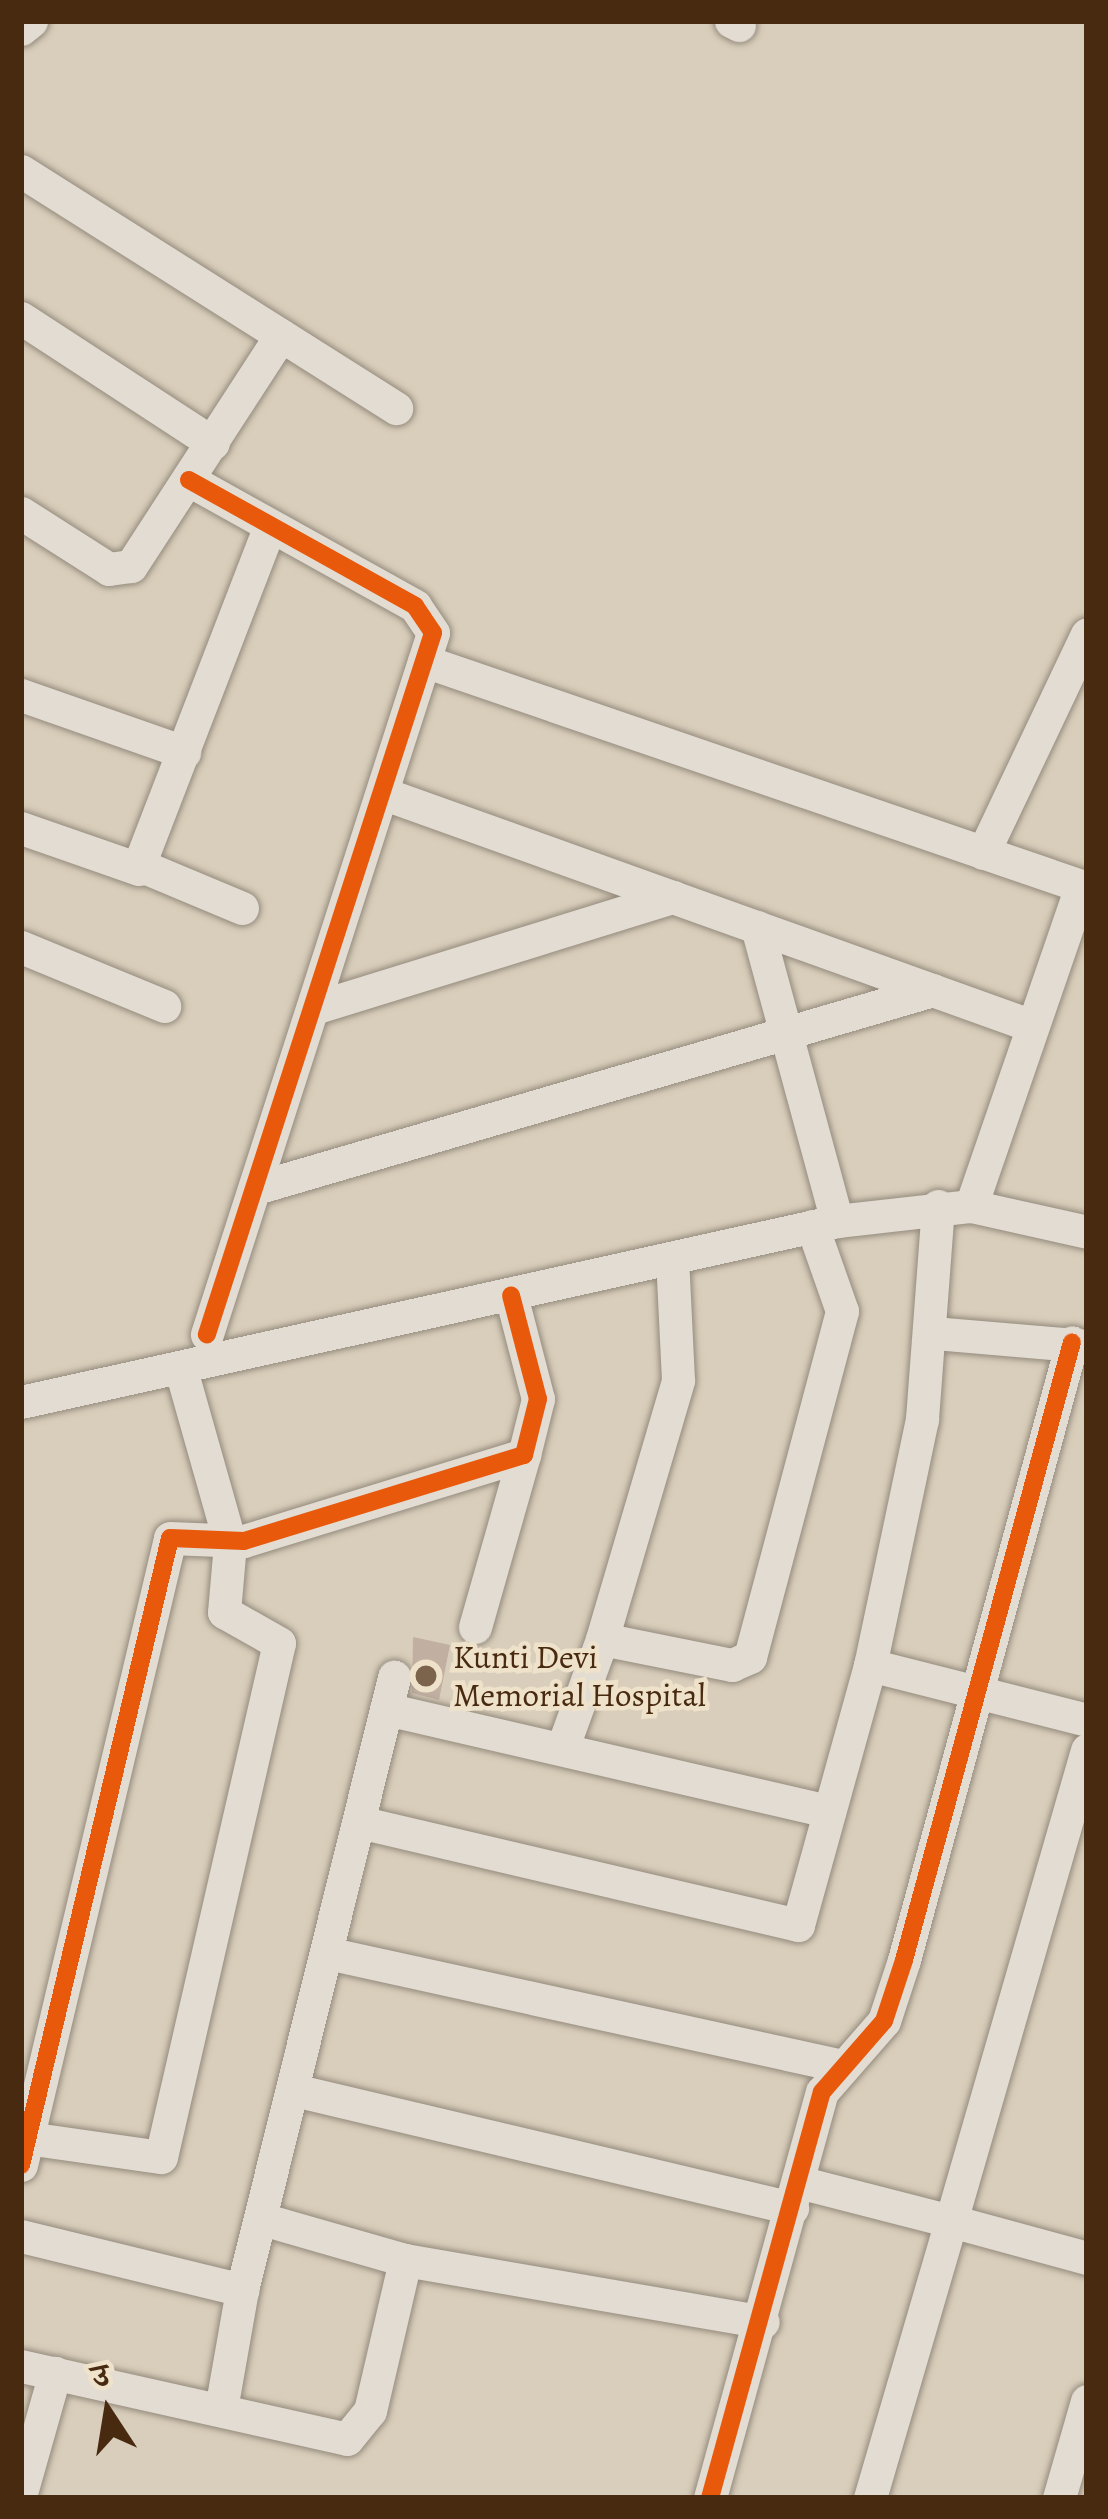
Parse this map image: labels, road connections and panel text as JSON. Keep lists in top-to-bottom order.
{
  "places": ["Kunti Devi Memorial Hospital"],
  "north": "top"
}
